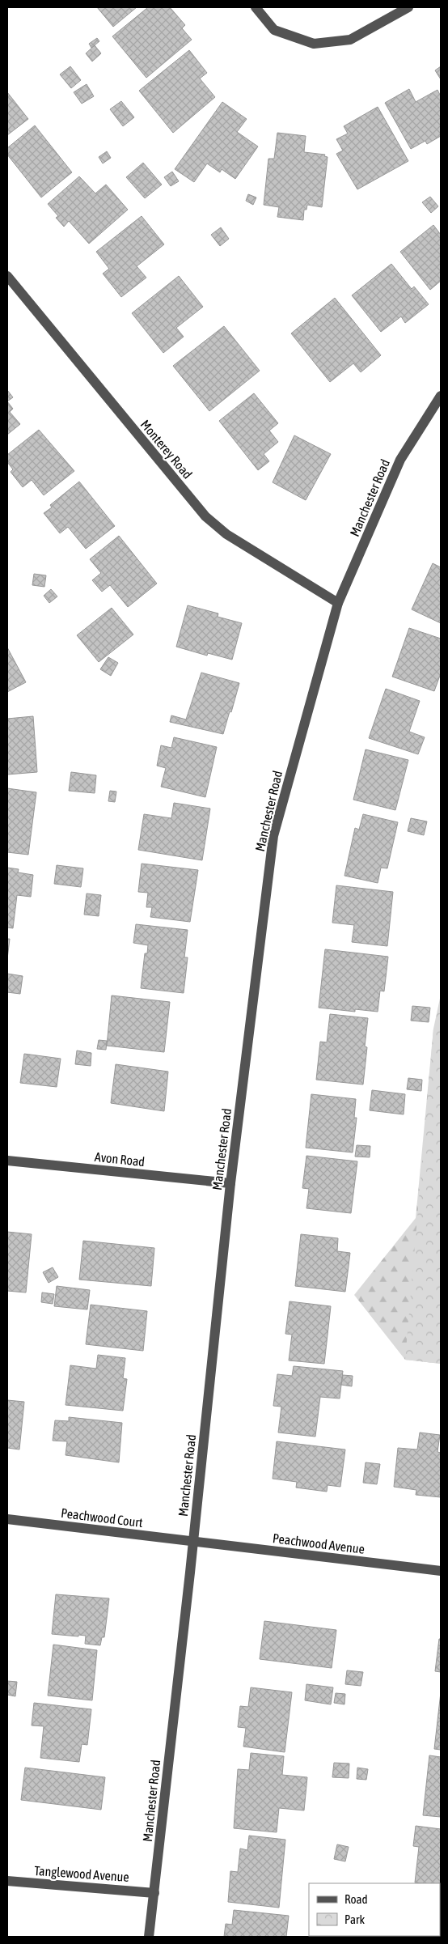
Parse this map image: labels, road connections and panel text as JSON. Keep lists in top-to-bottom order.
{
  "streets": {
    "street": [
      "Monterey Road",
      "Manchester Road",
      "Avon Road",
      "Peachwood Court",
      "Peachwood Avenue",
      "Tanglewood Avenue"
    ]
  },
  "crossings": [
    ["Monterey Road", "Manchester Road"],
    ["Manchester Road", "Avon Road"],
    ["Manchester Road", "Peachwood Court"],
    ["Manchester Road", "Peachwood Avenue"],
    ["Manchester Road", "Tanglewood Avenue"],
    ["Peachwood Court", "Peachwood Avenue"]
  ],
  "legend": ["Road", "Park"]
}
